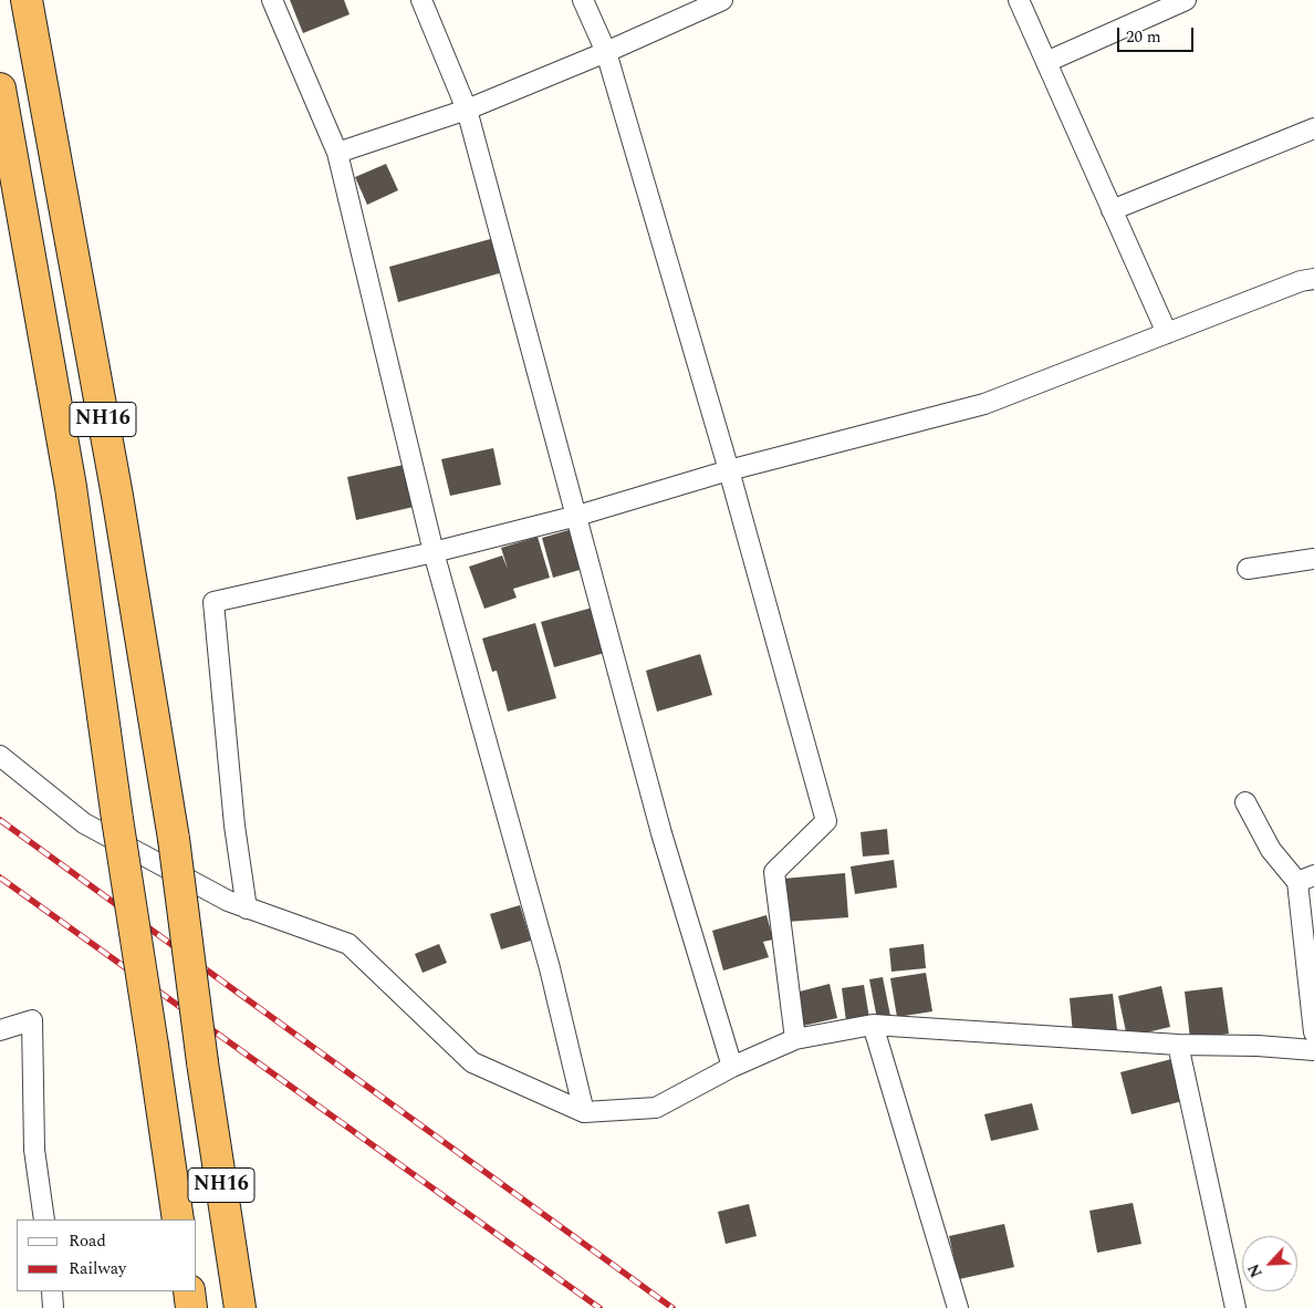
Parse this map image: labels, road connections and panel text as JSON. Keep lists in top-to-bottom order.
{
  "streets": {
    "highway": ["NH16"]
  },
  "legend": ["Road", "Railway"],
  "scale_bar": "20 m",
  "north": "bottom left"
}
